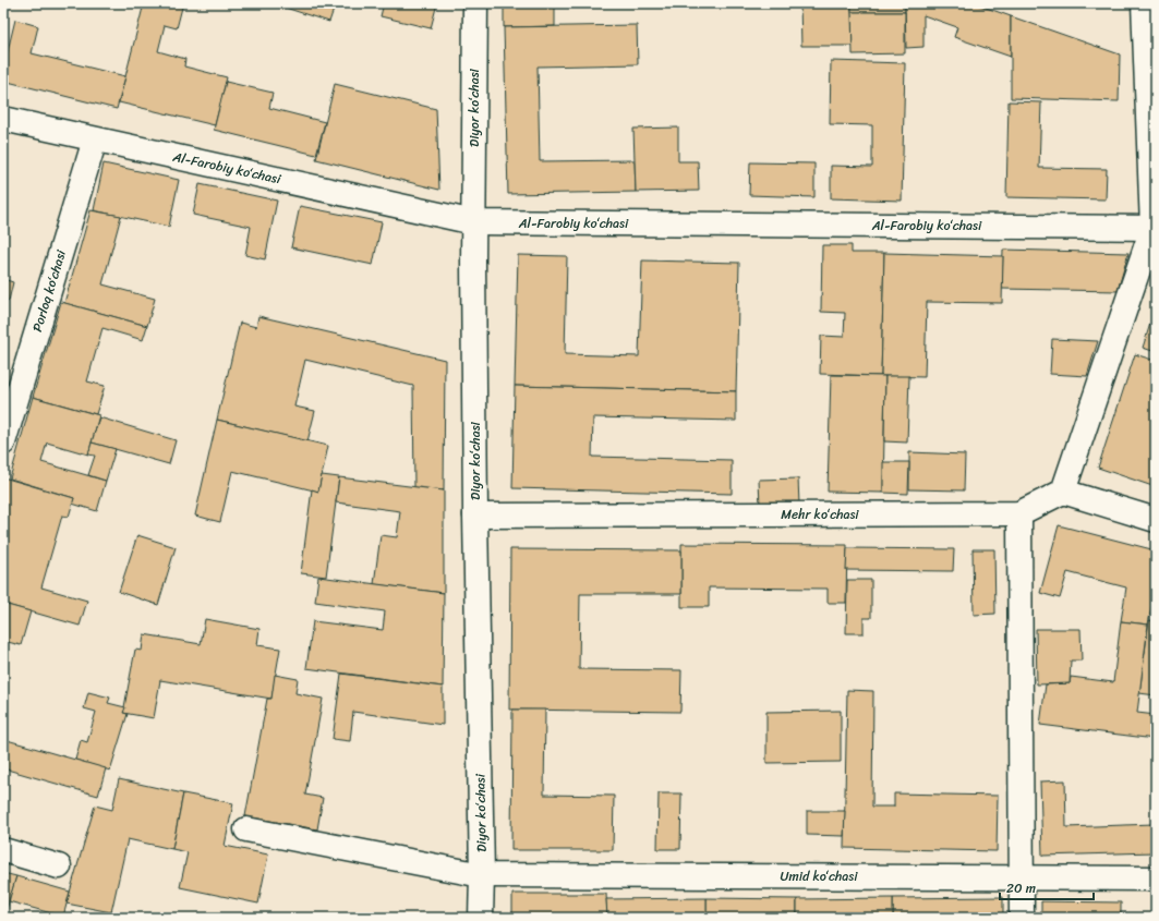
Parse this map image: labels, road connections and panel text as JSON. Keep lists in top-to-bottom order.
{
  "streets": {
    "street": [
      "Diyor koʻchasi",
      "Al-Farobiy koʻchasi",
      "Porloq koʻchasi",
      "Mehr koʻchasi",
      "Umid koʻchasi"
    ]
  },
  "crossings": [
    ["Diyor koʻchasi", "Al-Farobiy koʻchasi"],
    ["Diyor koʻchasi", "Mehr koʻchasi"],
    ["Diyor koʻchasi", "Umid koʻchasi"],
    ["Al-Farobiy koʻchasi", "Porloq koʻchasi"]
  ],
  "scale_bar": "20 m"
}
